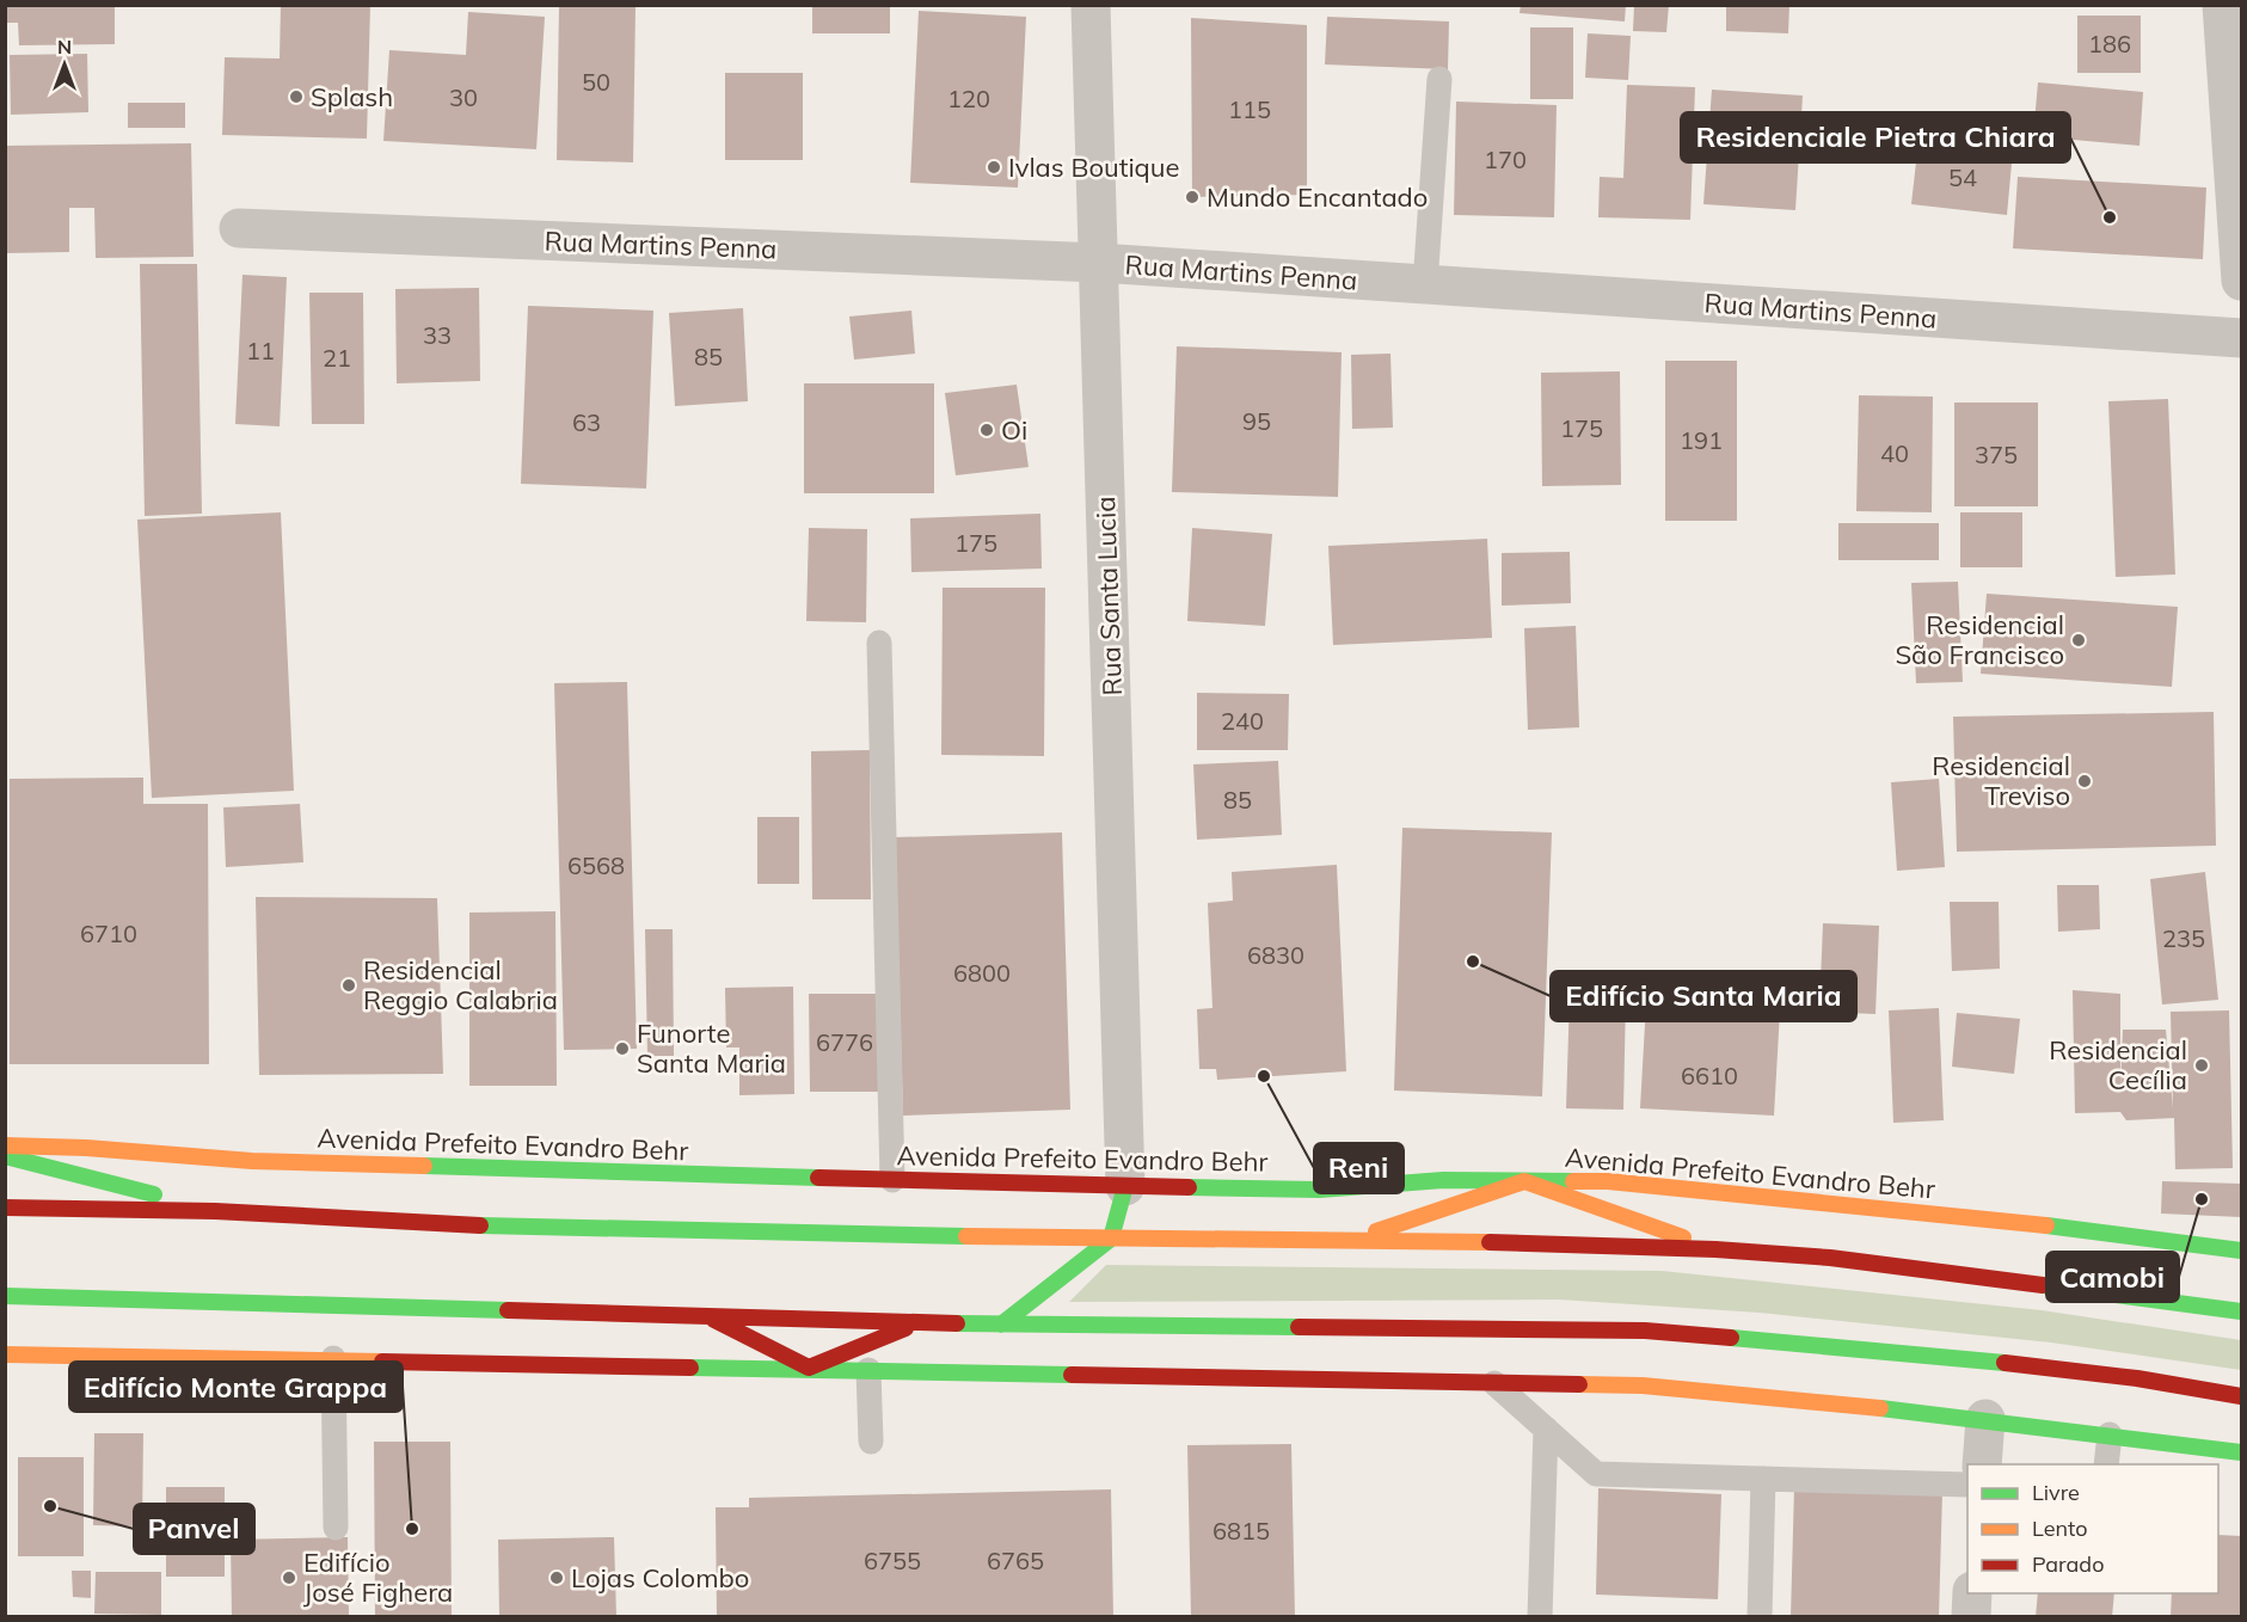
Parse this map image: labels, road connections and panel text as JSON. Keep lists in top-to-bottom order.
{
  "streets": {
    "main road": ["Avenida Prefeito Evandro Behr"],
    "street": ["Rua Martins Penna", "Rua Santa Lucia"]
  },
  "crossings": [
    ["Rua Martins Penna", "Rua Santa Lucia"],
    ["Rua Santa Lucia", "Avenida Prefeito Evandro Behr"]
  ],
  "places": [
    "Splash",
    "Ivlas Boutique",
    "Mundo Encantado",
    "Residenciale Pietra Chiara",
    "Oi",
    "Residencial São Francisco",
    "Residencial Treviso",
    "Edifício Santa Maria",
    "Residencial Reggio Calabria",
    "Funorte Santa Maria",
    "Residencial Cecília",
    "Reni",
    "Camobi",
    "Panvel",
    "Edifício Monte Grappa",
    "Edifício José Fighera",
    "Lojas Colombo"
  ],
  "house_numbers": [
    "186",
    "50",
    "30",
    "120",
    "115",
    "170",
    "54",
    "33",
    "11",
    "85",
    "21",
    "95",
    "63",
    "175",
    "191",
    "40",
    "375",
    "175",
    "240",
    "85",
    "6568",
    "6710",
    "235",
    "6830",
    "6800",
    "6776",
    "6610",
    "6815",
    "6755",
    "6765"
  ],
  "legend": ["Livre", "Lento", "Parado"],
  "north": "top"
}
